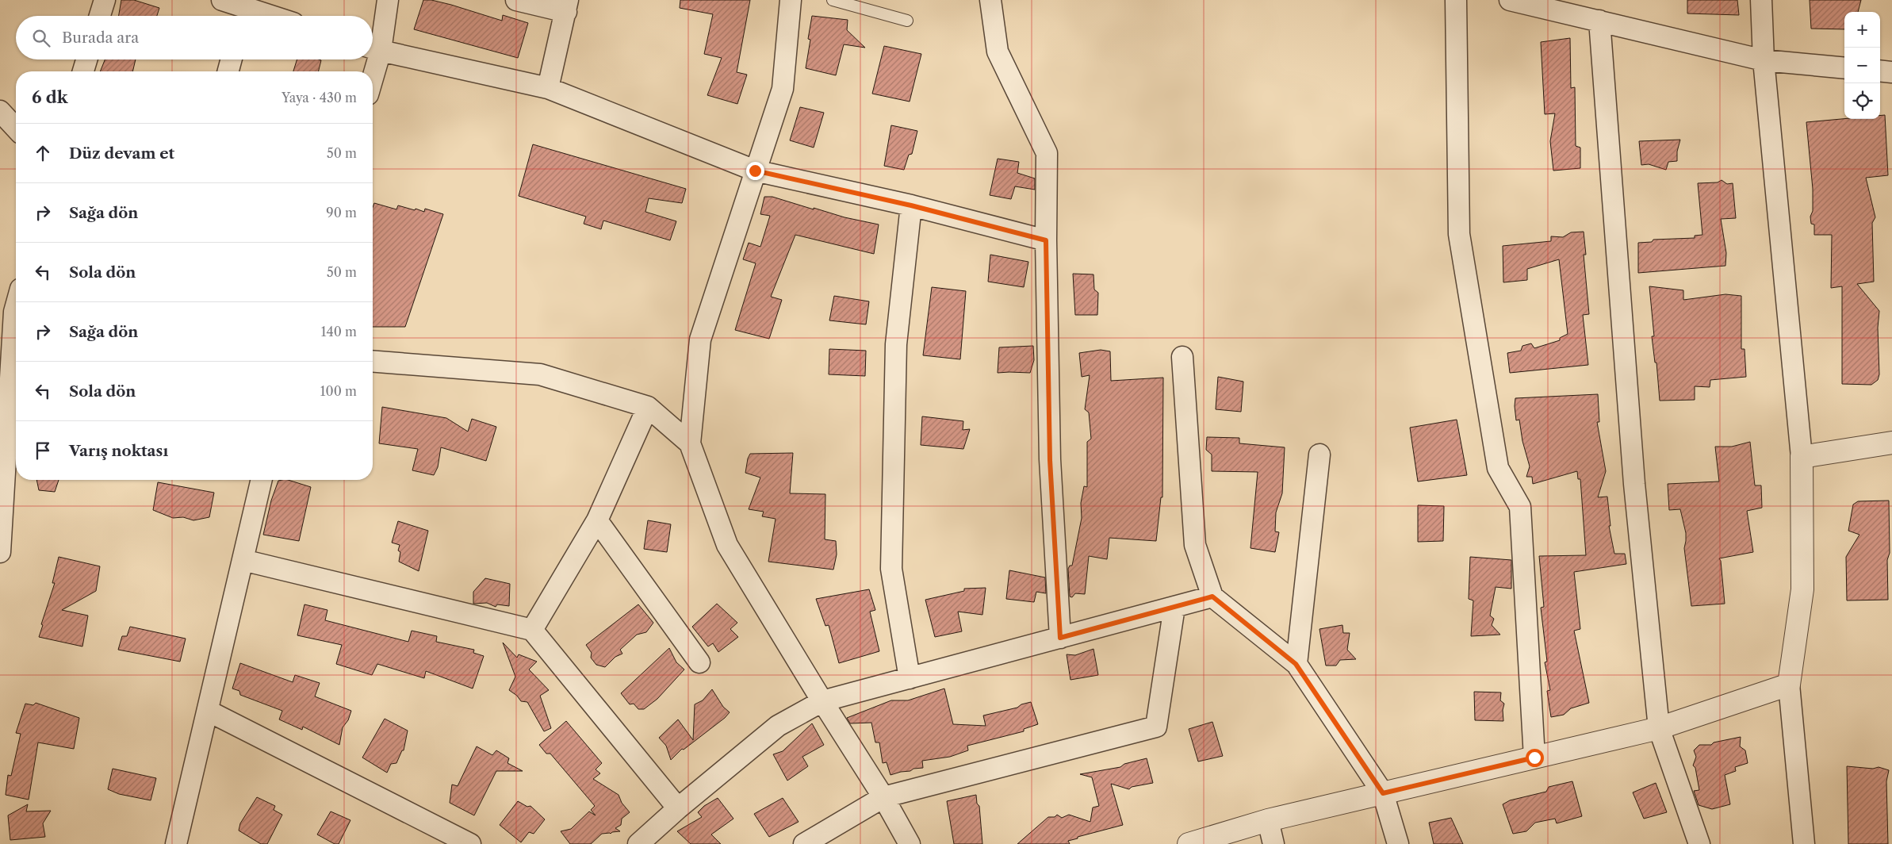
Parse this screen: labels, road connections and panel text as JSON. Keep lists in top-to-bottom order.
{
  "page": {
    "map_buttons": ["+", "−"],
    "search": "Burada ara",
    "heading": ["6 dk", "Yaya · 430 m"],
    "list": [
      ["Düz devam et", "50 m"],
      ["Sağa dön", "90 m"],
      ["Sola dön", "50 m"],
      ["Sağa dön", "140 m"],
      ["Sola dön", "100 m"],
      "Varış noktası"
    ]
  }
}
